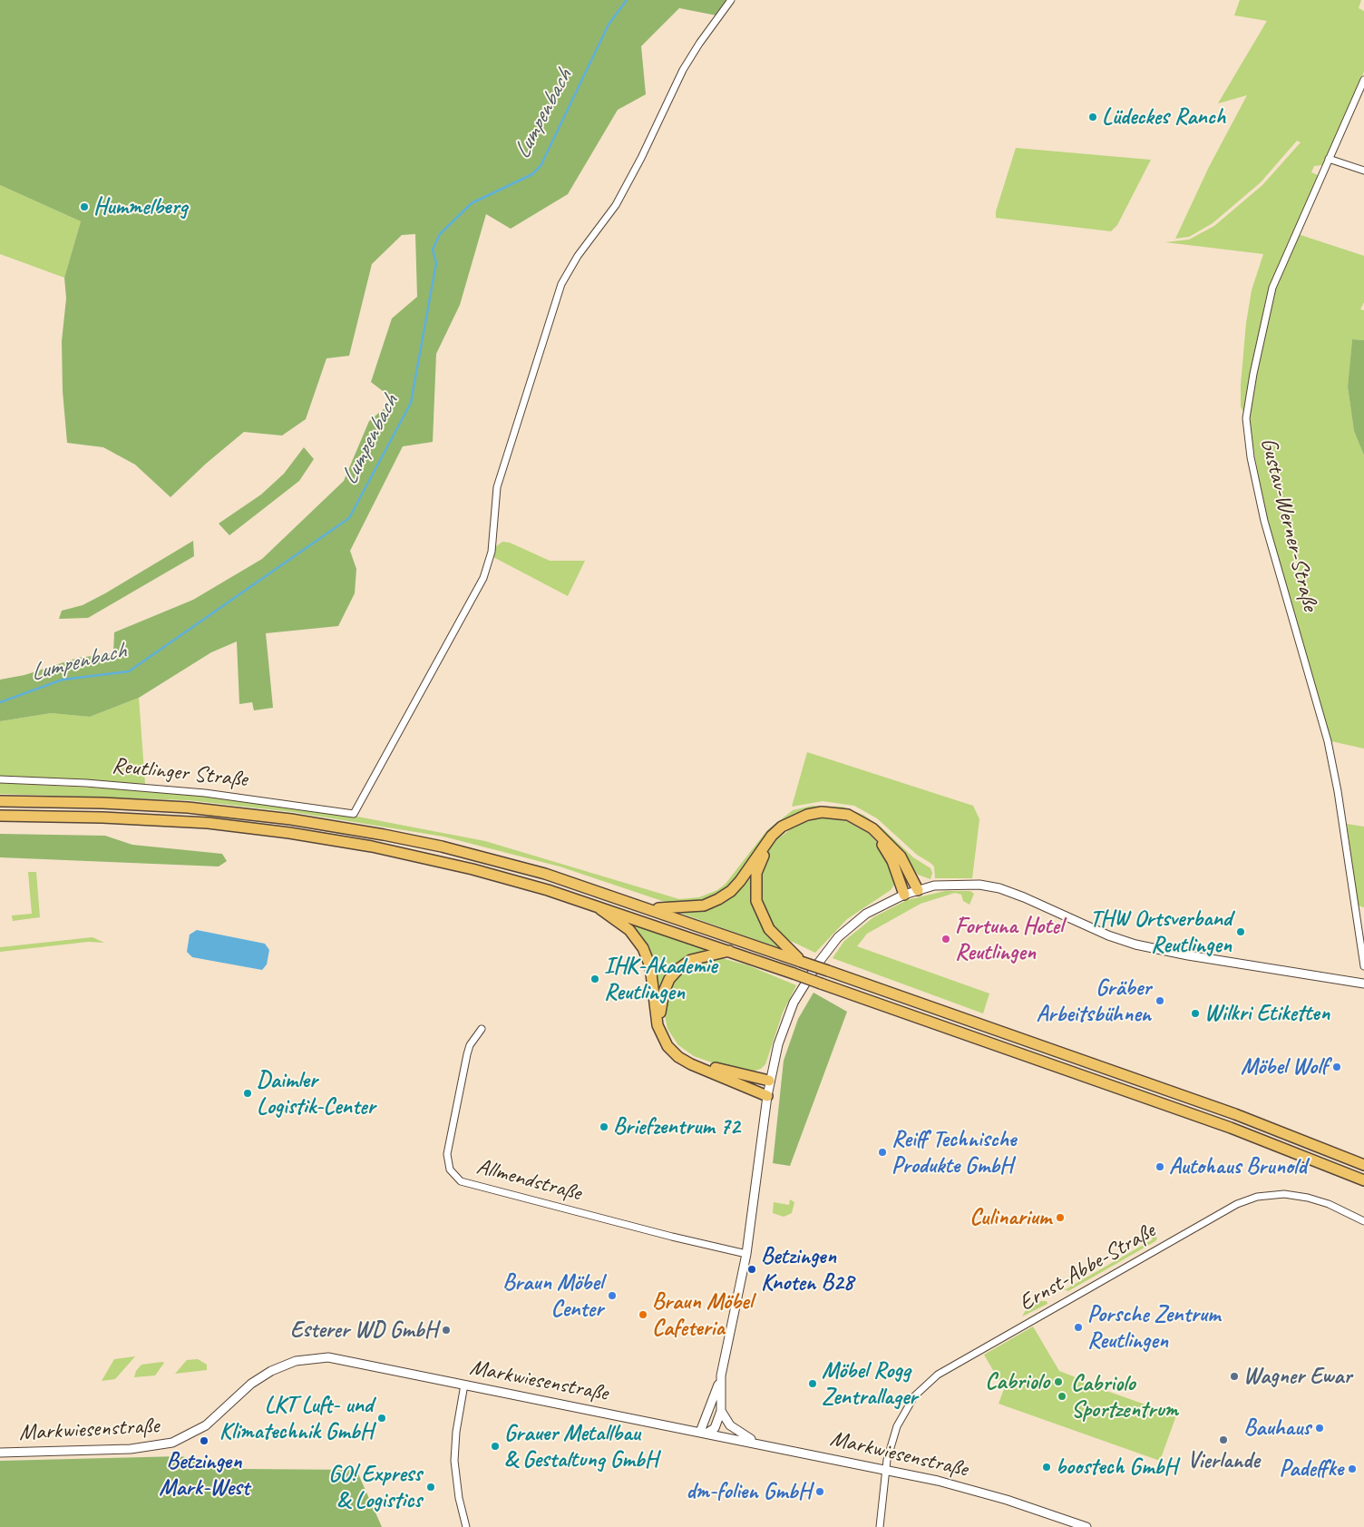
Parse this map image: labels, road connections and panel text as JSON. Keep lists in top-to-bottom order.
{
  "streets": {
    "street": [
      "Gustav-Werner-Straße",
      "Reutlinger Straße",
      "Allmendstraße",
      "Ernst-Abbe-Straße",
      "Markwiesenstraße"
    ]
  },
  "crossings": [
    ["Ernst-Abbe-Straße", "Markwiesenstraße"]
  ],
  "water": ["Lumpenbach"],
  "places": [
    "Lüdeckes Ranch",
    "Hummelberg",
    "THW Ortsverband Reutlingen",
    "Fortuna Hotel Reutlingen",
    "IHK-Akademie Reutlingen",
    "Gräber Arbeitsbühnen",
    "Wilkri Etiketten",
    "Möbel Wolf",
    "Daimler Logistik-Center",
    "Briefzentrum 72",
    "Reiff Technische Produkte GmbH",
    "Autohaus Brunold",
    "Culinarium",
    "Betzingen Knoten B28",
    "Braun Möbel Center",
    "Braun Möbel Cafeteria",
    "Porsche Zentrum Reutlingen",
    "Esterer WD GmbH",
    "Wagner Ewar",
    "Cabriolo",
    "Möbel Rogg Zentrallager",
    "Cabriolo Sportzentrum",
    "LKT Luft- und Klimatechnik GmbH",
    "Bauhaus",
    "Vierlande",
    "Betzingen Mark-West",
    "Grauer Metallbau & Gestaltung GmbH",
    "boostech GmbH",
    "Padeffke",
    "GO! Express & Logistics",
    "dm-folien GmbH"
  ]
}
